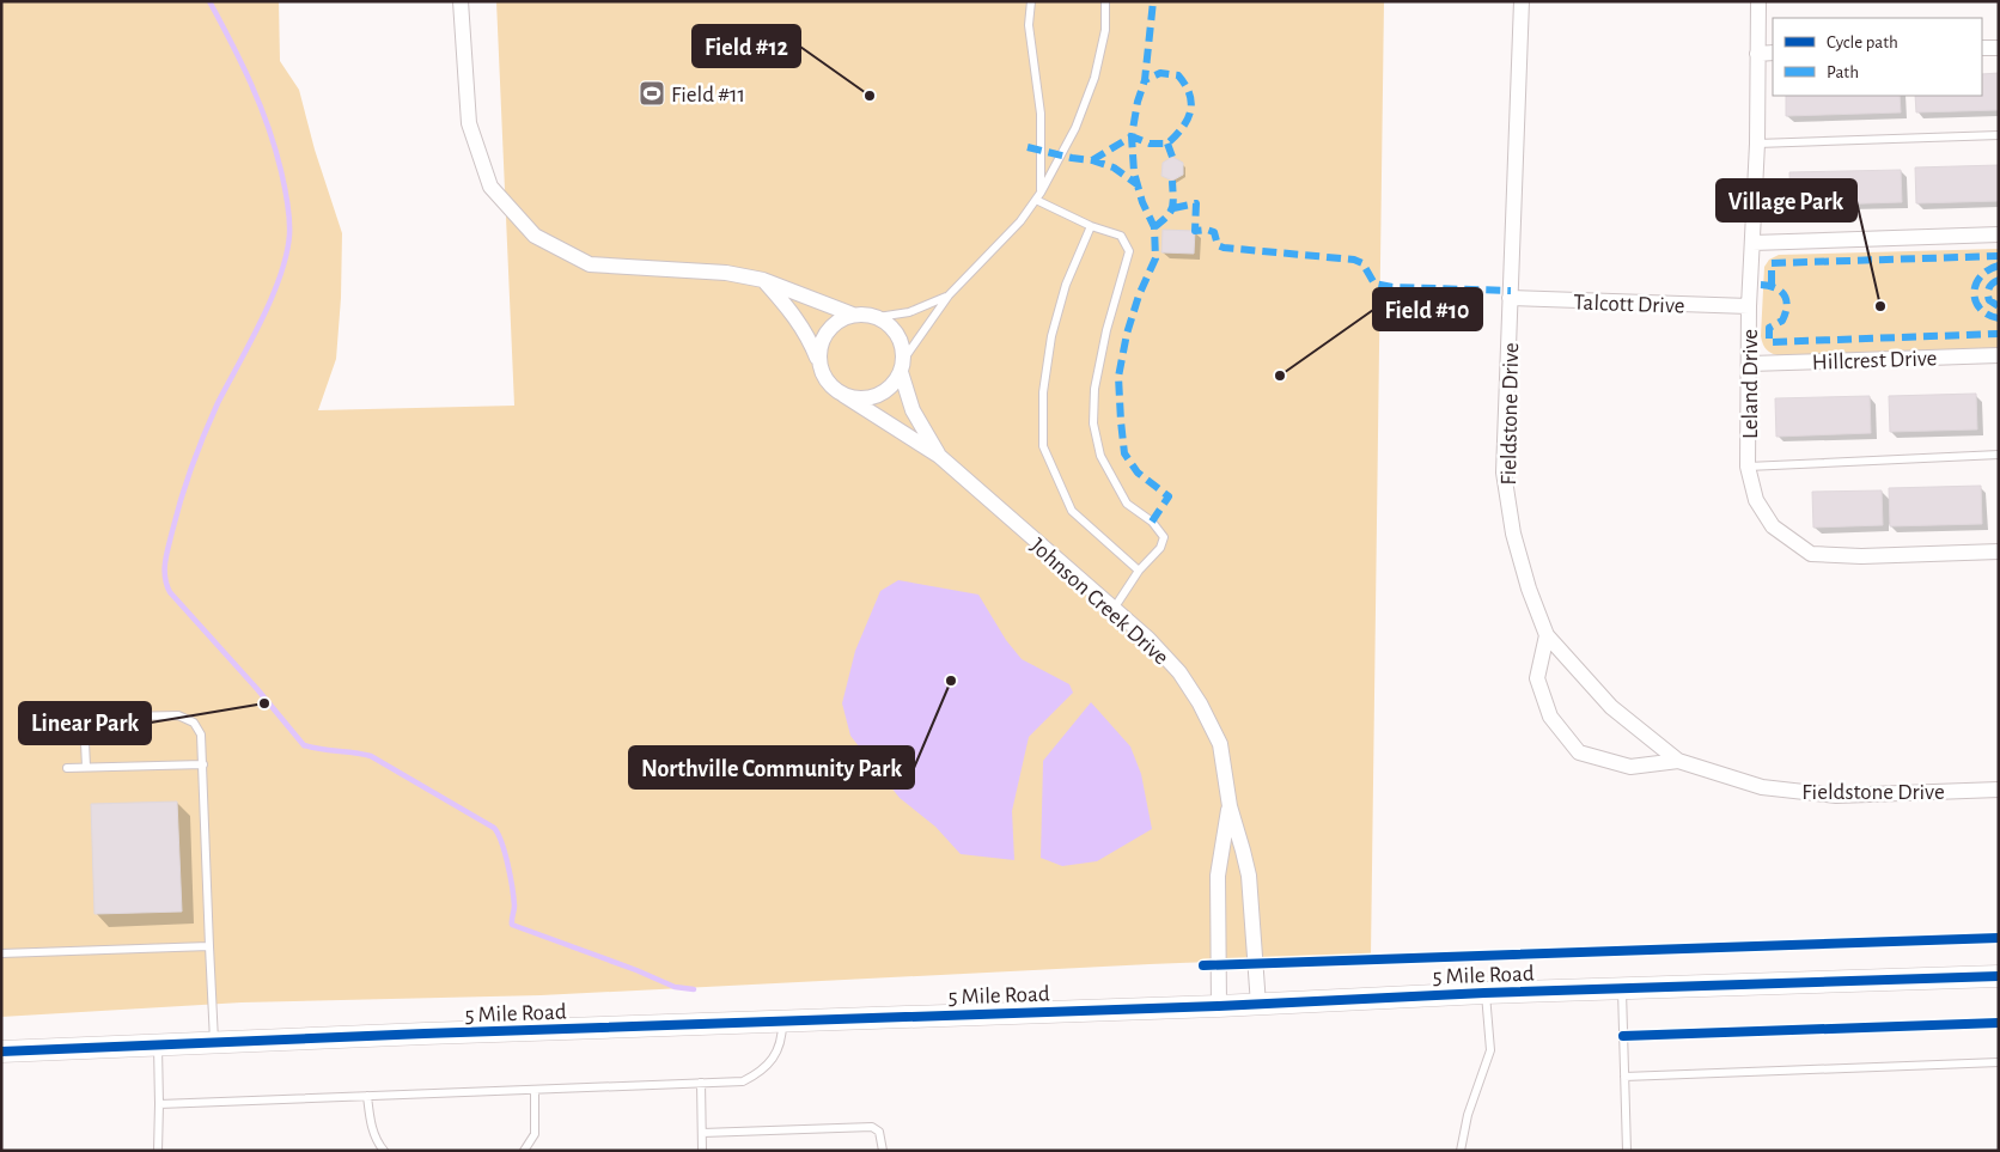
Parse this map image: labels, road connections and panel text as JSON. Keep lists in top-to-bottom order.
{
  "streets": {
    "street": [
      "Talcott Drive",
      "Hillcrest Drive",
      "Leland Drive",
      "Fieldstone Drive",
      "Johnson Creek Drive",
      "5 Mile Road"
    ]
  },
  "crossings": [
    ["Talcott Drive", "Leland Drive"],
    ["Talcott Drive", "Fieldstone Drive"],
    ["Hillcrest Drive", "Leland Drive"],
    ["Johnson Creek Drive", "5 Mile Road"]
  ],
  "places": {
    "sports": ["Field #11"],
    "other": [
      "Field #12",
      "Village Park",
      "Field #10",
      "Northville Community Park",
      "Linear Park"
    ]
  },
  "legend": ["Cycle path", "Path"]
}
